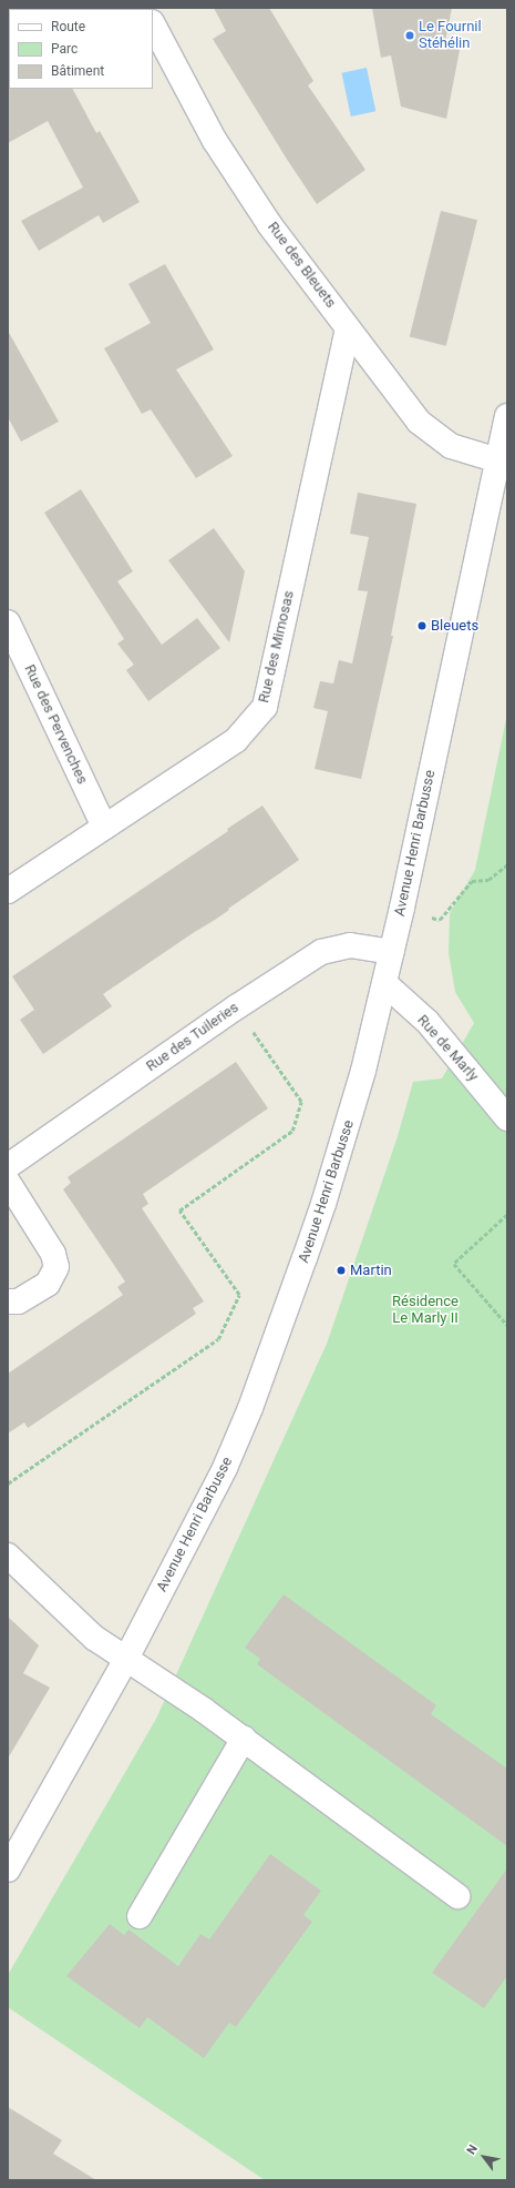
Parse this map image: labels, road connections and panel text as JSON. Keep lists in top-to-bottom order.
{
  "streets": {
    "street": [
      "Rue des Bleuets",
      "Rue des Mimosas",
      "Rue des Pervenches",
      "Avenue Henri Barbusse",
      "Rue des Tuileries",
      "Rue de Marly"
    ]
  },
  "crossings": [
    ["Rue des Bleuets", "Rue des Mimosas"],
    ["Rue des Bleuets", "Avenue Henri Barbusse"],
    ["Rue des Mimosas", "Rue des Pervenches"],
    ["Avenue Henri Barbusse", "Rue des Tuileries"],
    ["Avenue Henri Barbusse", "Rue de Marly"]
  ],
  "parks": ["Résidence Le Marly II"],
  "places": ["Le Fournil Stéhélin", "Bleuets", "Martin"],
  "legend": ["Route", "Parc", "Bâtiment"],
  "north": "top left"
}
